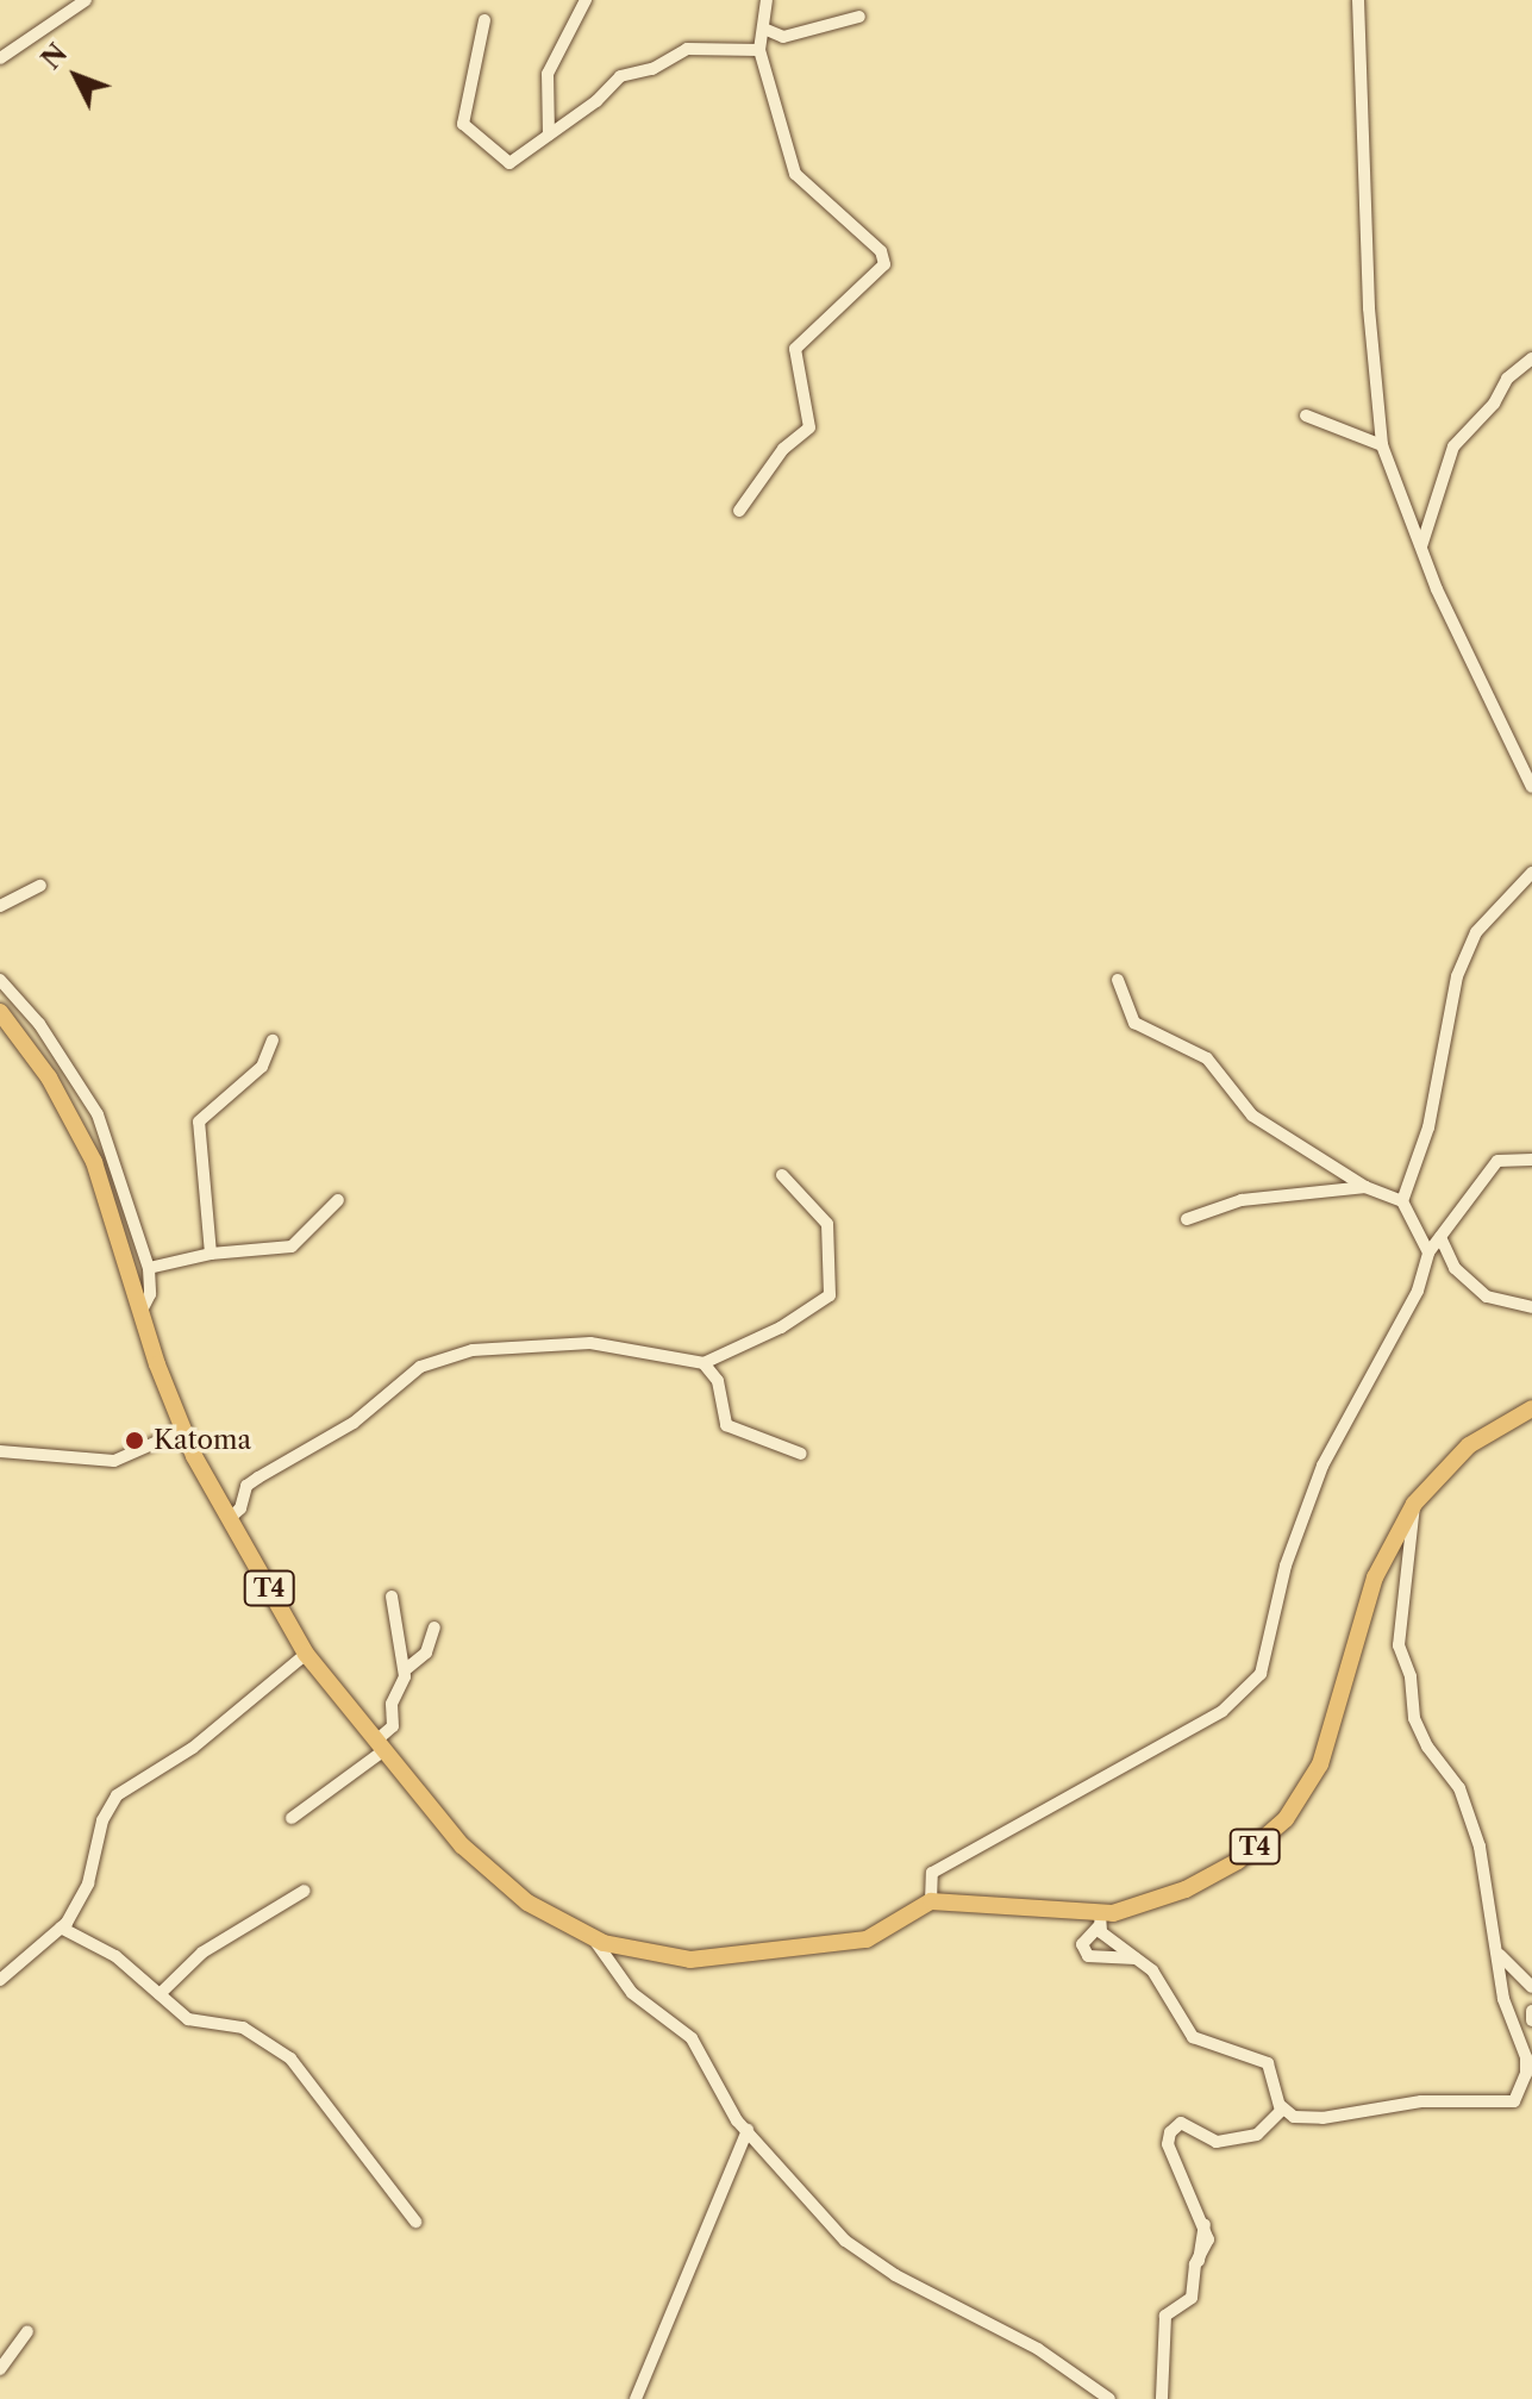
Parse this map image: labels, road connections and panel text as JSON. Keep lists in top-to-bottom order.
{
  "streets": {
    "highway": ["T4"]
  },
  "places": ["Katoma"],
  "north": "top left"
}
